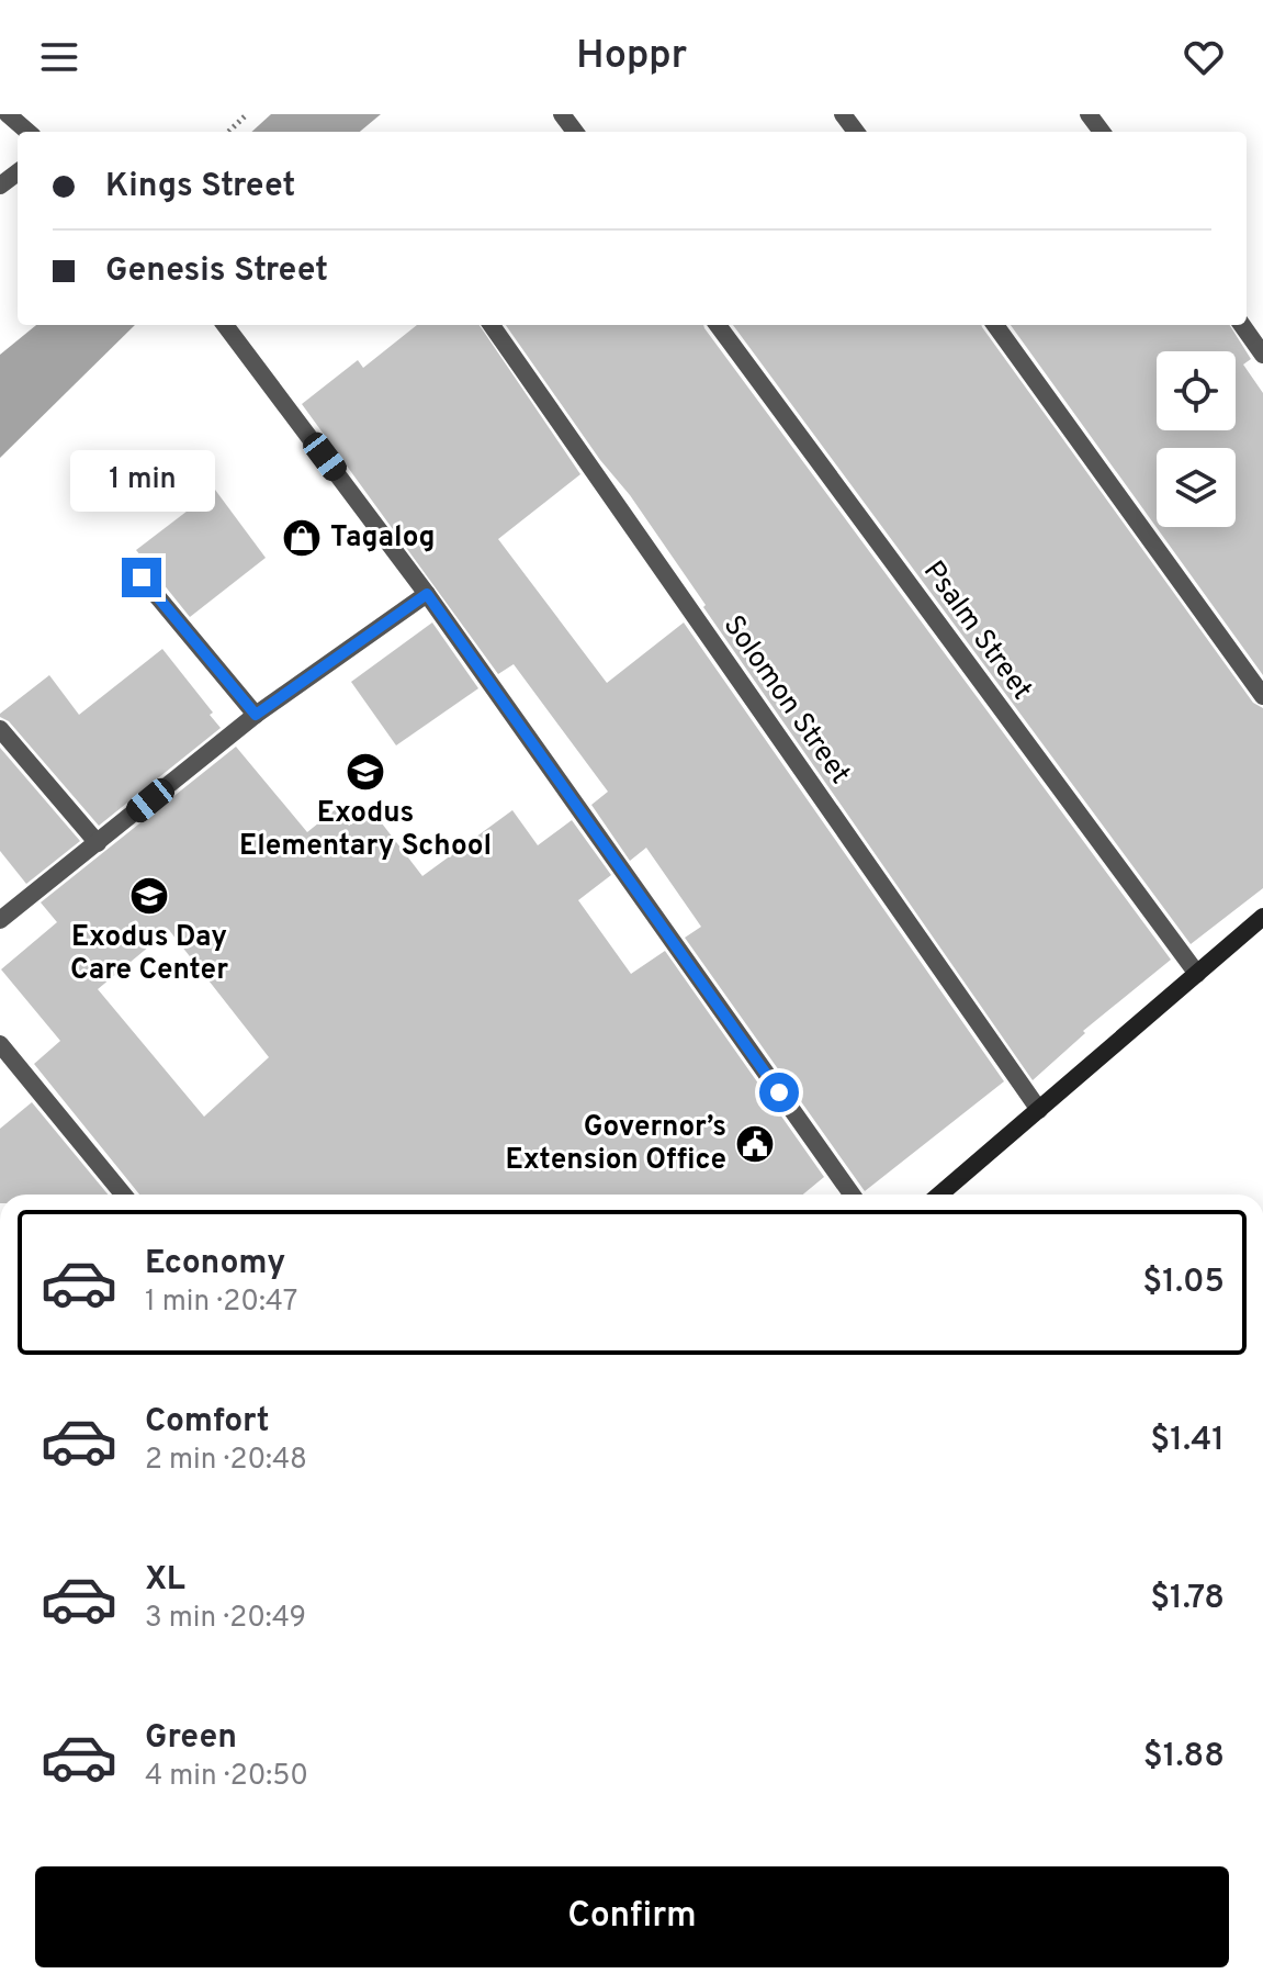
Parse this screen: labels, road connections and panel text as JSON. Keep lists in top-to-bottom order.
{
  "streets": {
    "street": ["Psalm Street", "Solomon Street"]
  },
  "places": {
    "shop": ["Tagalog"],
    "school or university": ["Exodus Elementary School", "Exodus Day Care Center"],
    "public building": ["Governor’s Extension Office"]
  },
  "page": {
    "header": "Hoppr",
    "banner": ["Kings Street", "Genesis Street"],
    "bubble": "1 min",
    "list": [
      {
        "name": "Economy",
        "note": "1 min · 20:47",
        "value": "$1.05"
      },
      {
        "name": "Comfort",
        "note": "2 min · 20:48",
        "value": "$1.41"
      },
      {
        "name": "XL",
        "note": "3 min · 20:49",
        "value": "$1.78"
      },
      {
        "name": "Green",
        "note": "4 min · 20:50",
        "value": "$1.88"
      }
    ],
    "buttons": "Confirm"
  }
}
